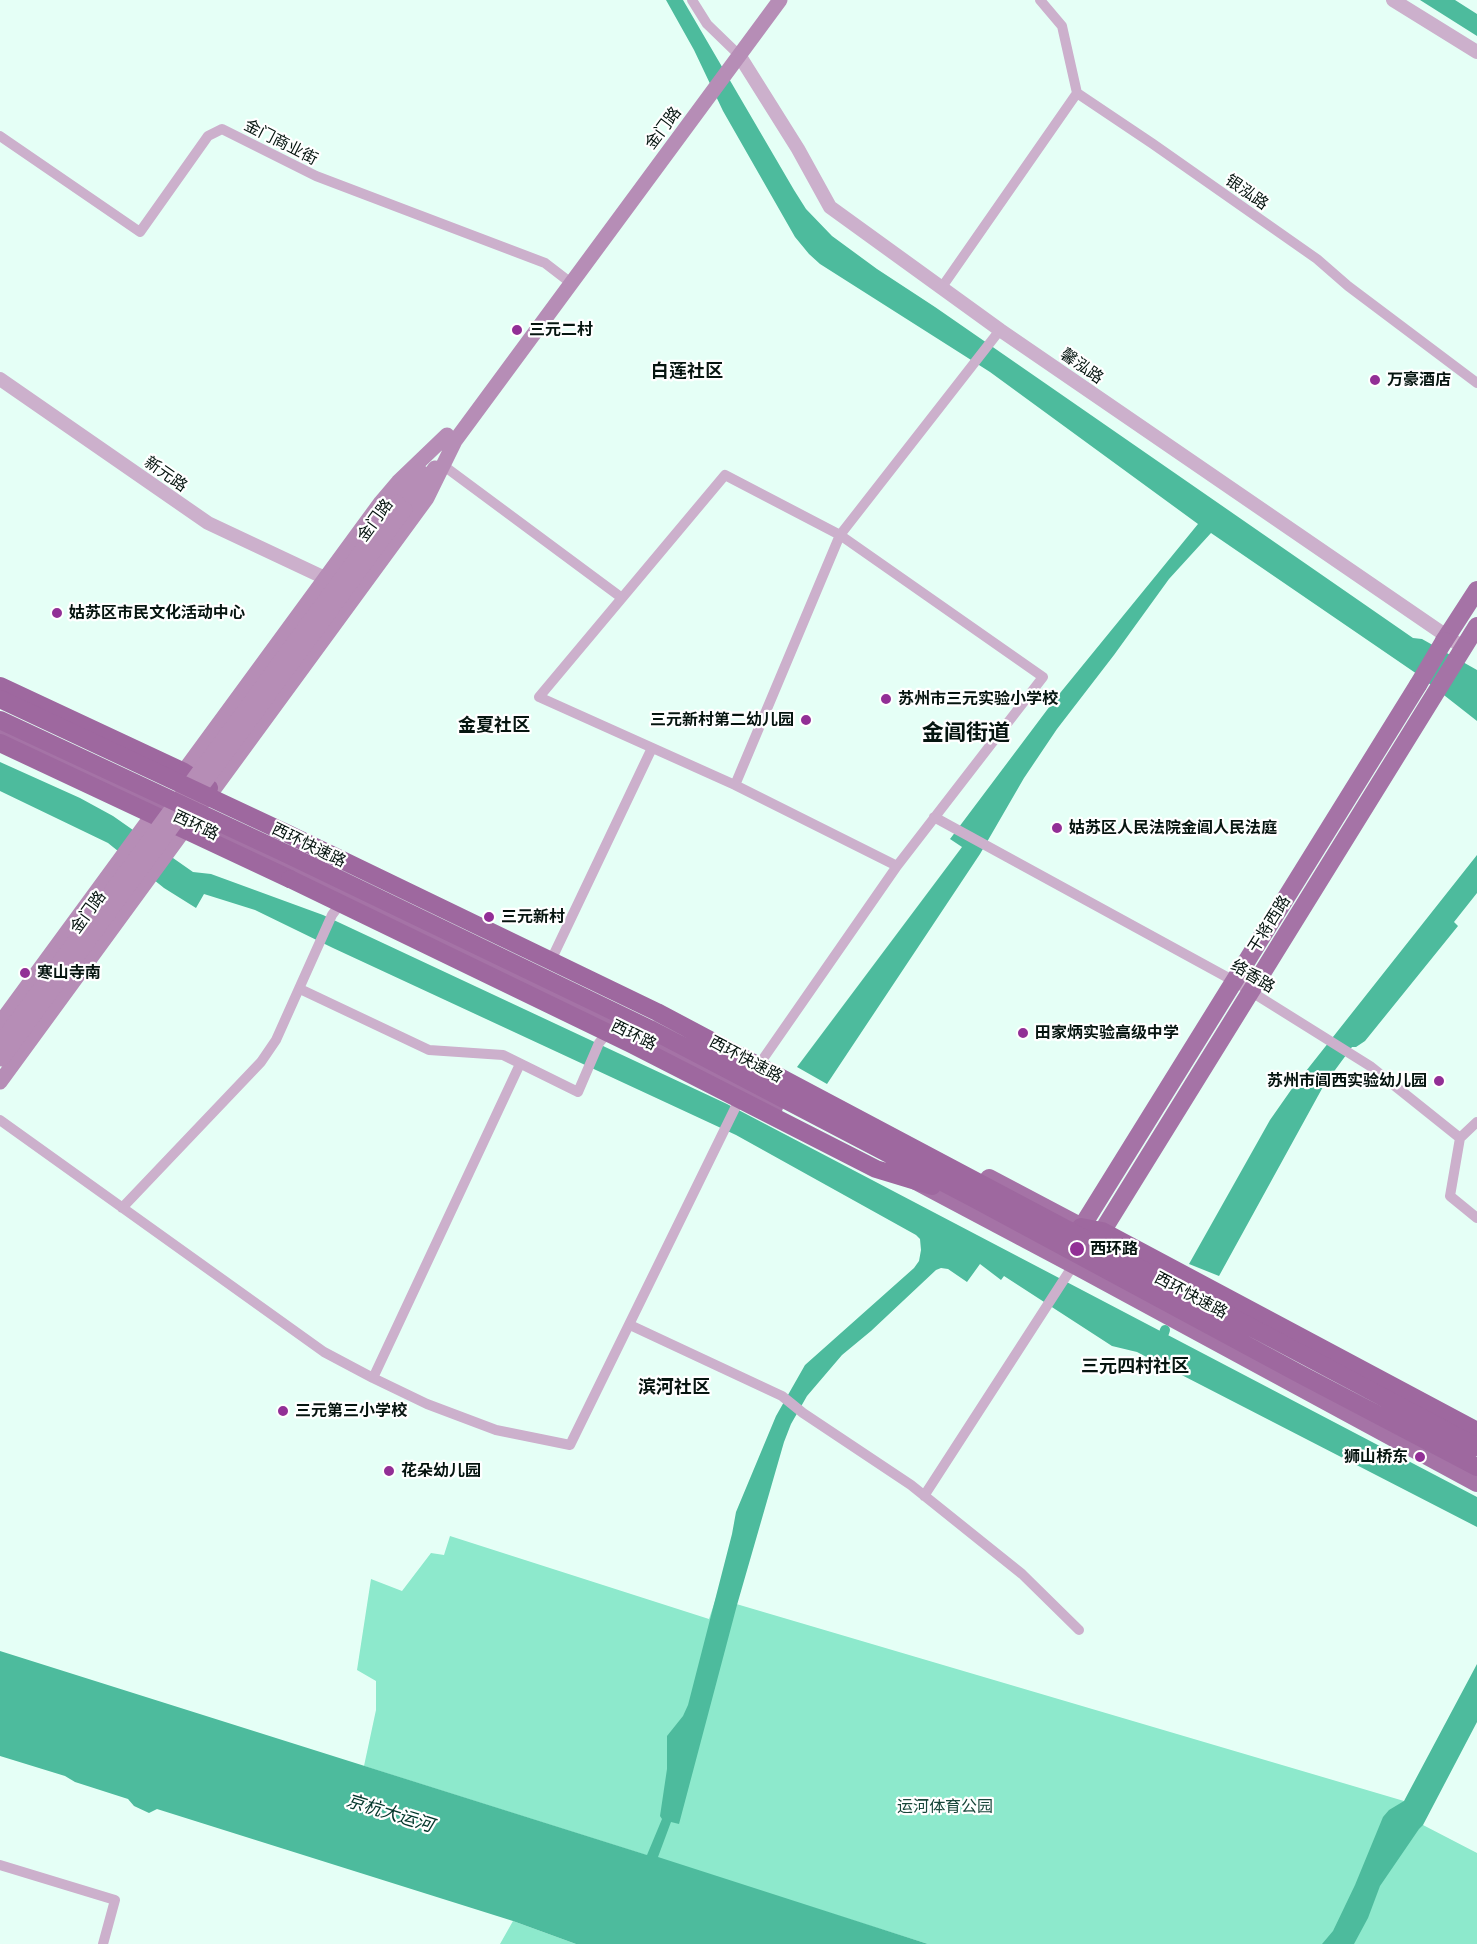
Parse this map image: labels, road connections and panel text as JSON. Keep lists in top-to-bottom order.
{
  "streets": {
    "highway": ["西环快速路"],
    "main road": ["金门路", "西环路", "干将西路"],
    "street": [
      "金门商业街",
      "银泓路",
      "馨泓路",
      "新元路",
      "络香路"
    ]
  },
  "crossings": [
    ["金门路", "金门商业街"],
    ["金门路", "馨泓路"],
    ["馨泓路", "干将西路"],
    ["西环路", "干将西路"],
    ["干将西路", "络香路"]
  ],
  "districts": [
    "白莲社区",
    "金夏社区",
    "金阊街道",
    "三元四村社区",
    "滨河社区"
  ],
  "water": ["京杭大运河"],
  "parks": ["运河体育公园"],
  "places": [
    "三元二村",
    "万豪酒店",
    "姑苏区市民文化活动中心",
    "苏州市三元实验小学校",
    "三元新村第二幼儿园",
    "姑苏区人民法院金阊人民法庭",
    "三元新村",
    "寒山寺南",
    "田家炳实验高级中学",
    "苏州市阊西实验幼儿园",
    "西环路",
    "三元第三小学校",
    "狮山桥东",
    "花朵幼儿园"
  ]
}
